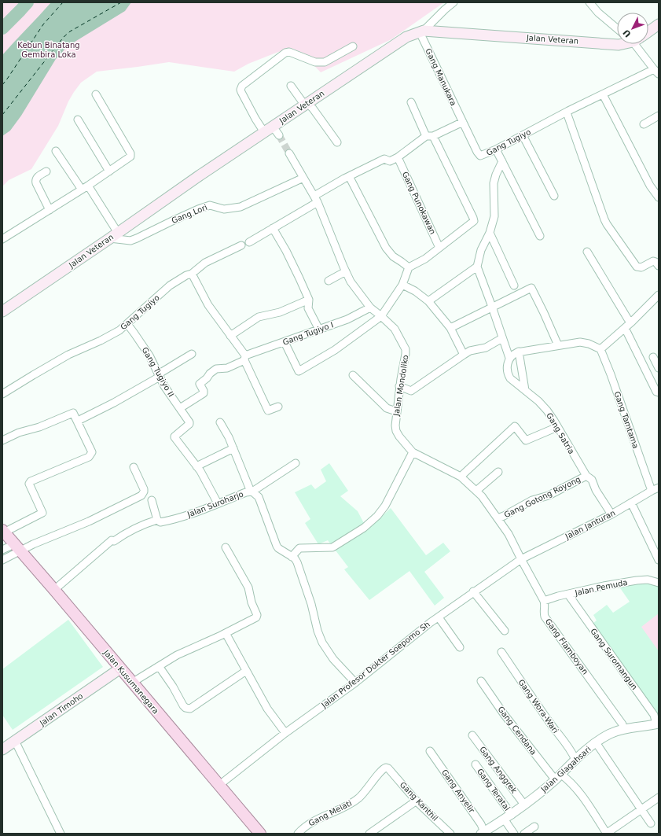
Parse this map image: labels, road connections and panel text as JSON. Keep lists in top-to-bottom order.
{
  "streets": {
    "main road": ["Jalan Veteran", "Jalan Kusumanegara", "Jalan Timoho"],
    "street": [
      "Gang Manukara",
      "Gang Tugiyo",
      "Gang Punokawan",
      "Gang Lori",
      "Gang Tugiyo I",
      "Gang Tugiyo II",
      "Jalan Mondoliko",
      "Gang Tamtama",
      "Gang Satria",
      "Gang Gotong Royong",
      "Jalan Suroharjo",
      "Jalan Janturan",
      "Jalan Pemuda",
      "Gang Flamboyan",
      "Gang Suromangun",
      "Jalan Profesor Dokter Soepomo Sh",
      "Gang Wora-Wari",
      "Gang Cendana",
      "Jalan Glagahsari",
      "Gang Anggrek",
      "Gang Teratai",
      "Gang Anyelir",
      "Gang Kanthil",
      "Gang Melati"
    ]
  },
  "crossings": [
    ["Jalan Veteran", "Gang Manukara"],
    ["Jalan Veteran", "Gang Lori"],
    ["Gang Manukara", "Gang Tugiyo"],
    ["Gang Tugiyo", "Gang Tugiyo II"],
    ["Gang Lori", "Jalan Mondoliko"],
    ["Gang Tugiyo I", "Gang Tugiyo II"],
    ["Gang Tugiyo I", "Jalan Mondoliko"],
    ["Jalan Mondoliko", "Gang Gotong Royong"],
    ["Jalan Mondoliko", "Jalan Janturan"],
    ["Jalan Mondoliko", "Gang Flamboyan"],
    ["Jalan Mondoliko", "Jalan Profesor Dokter Soepomo Sh"],
    ["Gang Tamtama", "Jalan Janturan"],
    ["Gang Satria", "Gang Gotong Royong"],
    ["Gang Satria", "Jalan Janturan"],
    ["Jalan Suroharjo", "Jalan Profesor Dokter Soepomo Sh"],
    ["Jalan Suroharjo", "Jalan Kusumanegara"],
    ["Jalan Janturan", "Gang Flamboyan"],
    ["Jalan Janturan", "Jalan Profesor Dokter Soepomo Sh"],
    ["Jalan Pemuda", "Gang Flamboyan"],
    ["Jalan Pemuda", "Gang Suromangun"],
    ["Gang Flamboyan", "Jalan Profesor Dokter Soepomo Sh"],
    ["Gang Flamboyan", "Jalan Glagahsari"],
    ["Gang Suromangun", "Jalan Glagahsari"],
    ["Jalan Profesor Dokter Soepomo Sh", "Jalan Kusumanegara"],
    ["Jalan Kusumanegara", "Jalan Timoho"],
    ["Gang Wora-Wari", "Jalan Glagahsari"],
    ["Gang Cendana", "Jalan Glagahsari"],
    ["Jalan Glagahsari", "Gang Anggrek"],
    ["Jalan Glagahsari", "Gang Teratai"],
    ["Jalan Glagahsari", "Gang Anyelir"],
    ["Gang Kanthil", "Gang Melati"]
  ],
  "parks": ["Kebun Binatang Gembira Loka"],
  "north": "bottom left"
}
